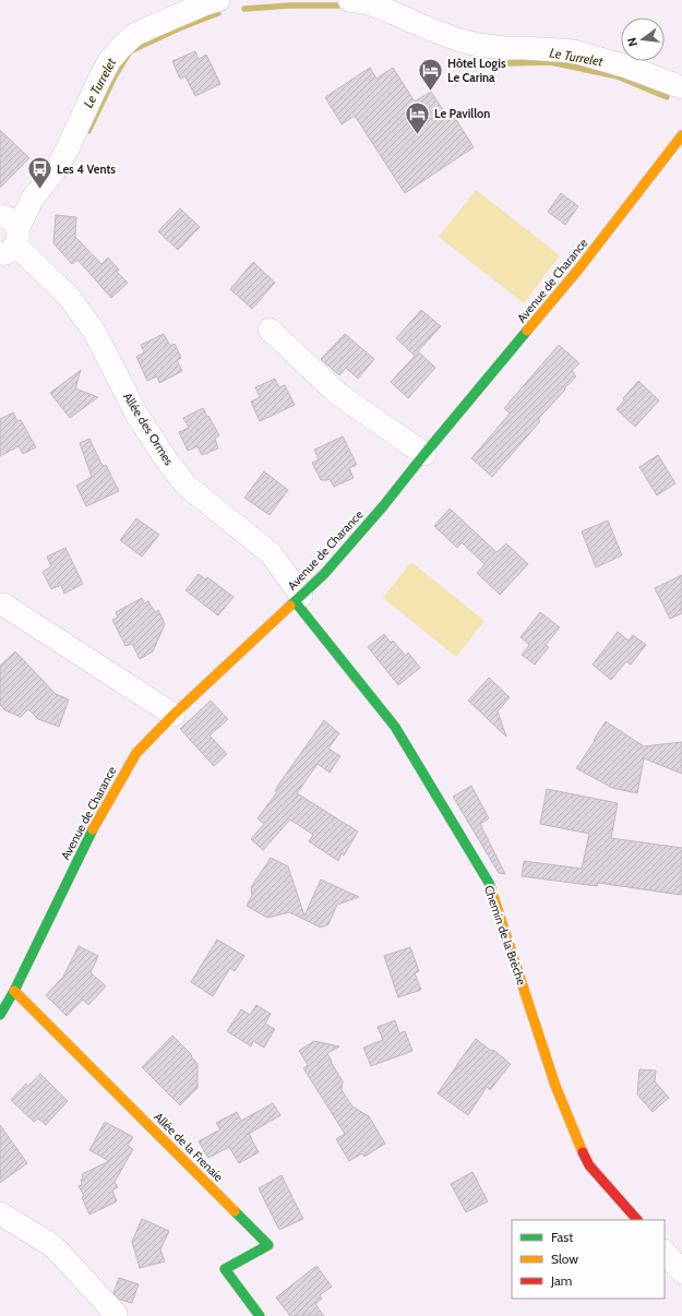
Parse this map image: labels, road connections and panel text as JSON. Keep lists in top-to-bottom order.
{
  "streets": {
    "street": [
      "Avenue de Charance",
      "Allée des Ormes",
      "Chemin de la Brèche",
      "Allée de la Frenaie"
    ]
  },
  "crossings": [
    ["Avenue de Charance", "Allée des Ormes"],
    ["Avenue de Charance", "Chemin de la Brèche"],
    ["Avenue de Charance", "Allée de la Frenaie"],
    ["Allée des Ormes", "Chemin de la Brèche"]
  ],
  "water": ["Le Turrelet"],
  "places": {
    "hotel": ["Hôtel Logis Le Carina", "Le Pavillon"],
    "bus stop": ["Les 4 Vents"]
  },
  "legend": ["Fast", "Slow", "Jam"],
  "north": "left"
}
